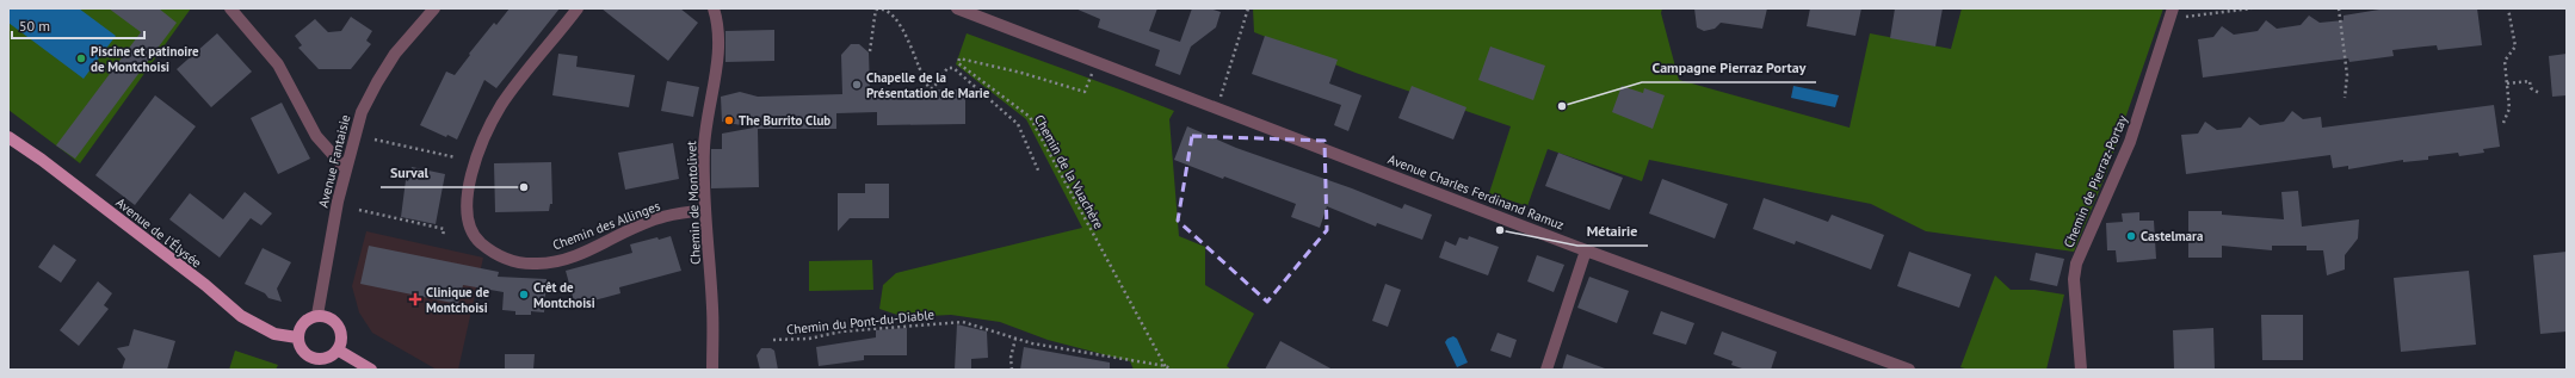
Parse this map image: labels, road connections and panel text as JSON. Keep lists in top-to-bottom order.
{
  "streets": {
    "main road": ["Avenue de l'Élysée"],
    "street": [
      "Avenue Fantaisie",
      "Chemin de Pierraz-Portay",
      "Avenue Charles Ferdinand Ramuz",
      "Chemin de Montolivet",
      "Chemin des Allinges"
    ],
    "path": ["Chemin de la Vuachère", "Chemin du Pont-du-Diable"]
  },
  "crossings": [
    ["Avenue Fantaisie", "Avenue de l'Élysée"],
    ["Chemin de la Vuachère", "Chemin du Pont-du-Diable"],
    ["Chemin de Montolivet", "Chemin des Allinges"]
  ],
  "places": {
    "other": [
      "Piscine et patinoire de Montchoisi",
      "Chapelle de la Présentation de Marie",
      "Campagne Pierraz Portay",
      "The Burrito Club",
      "Surval",
      "Métairie",
      "Castelmara",
      "Crêt de Montchoisi"
    ],
    "health": ["Clinique de Montchoisi"]
  },
  "scale_bar": "50 m"
}
